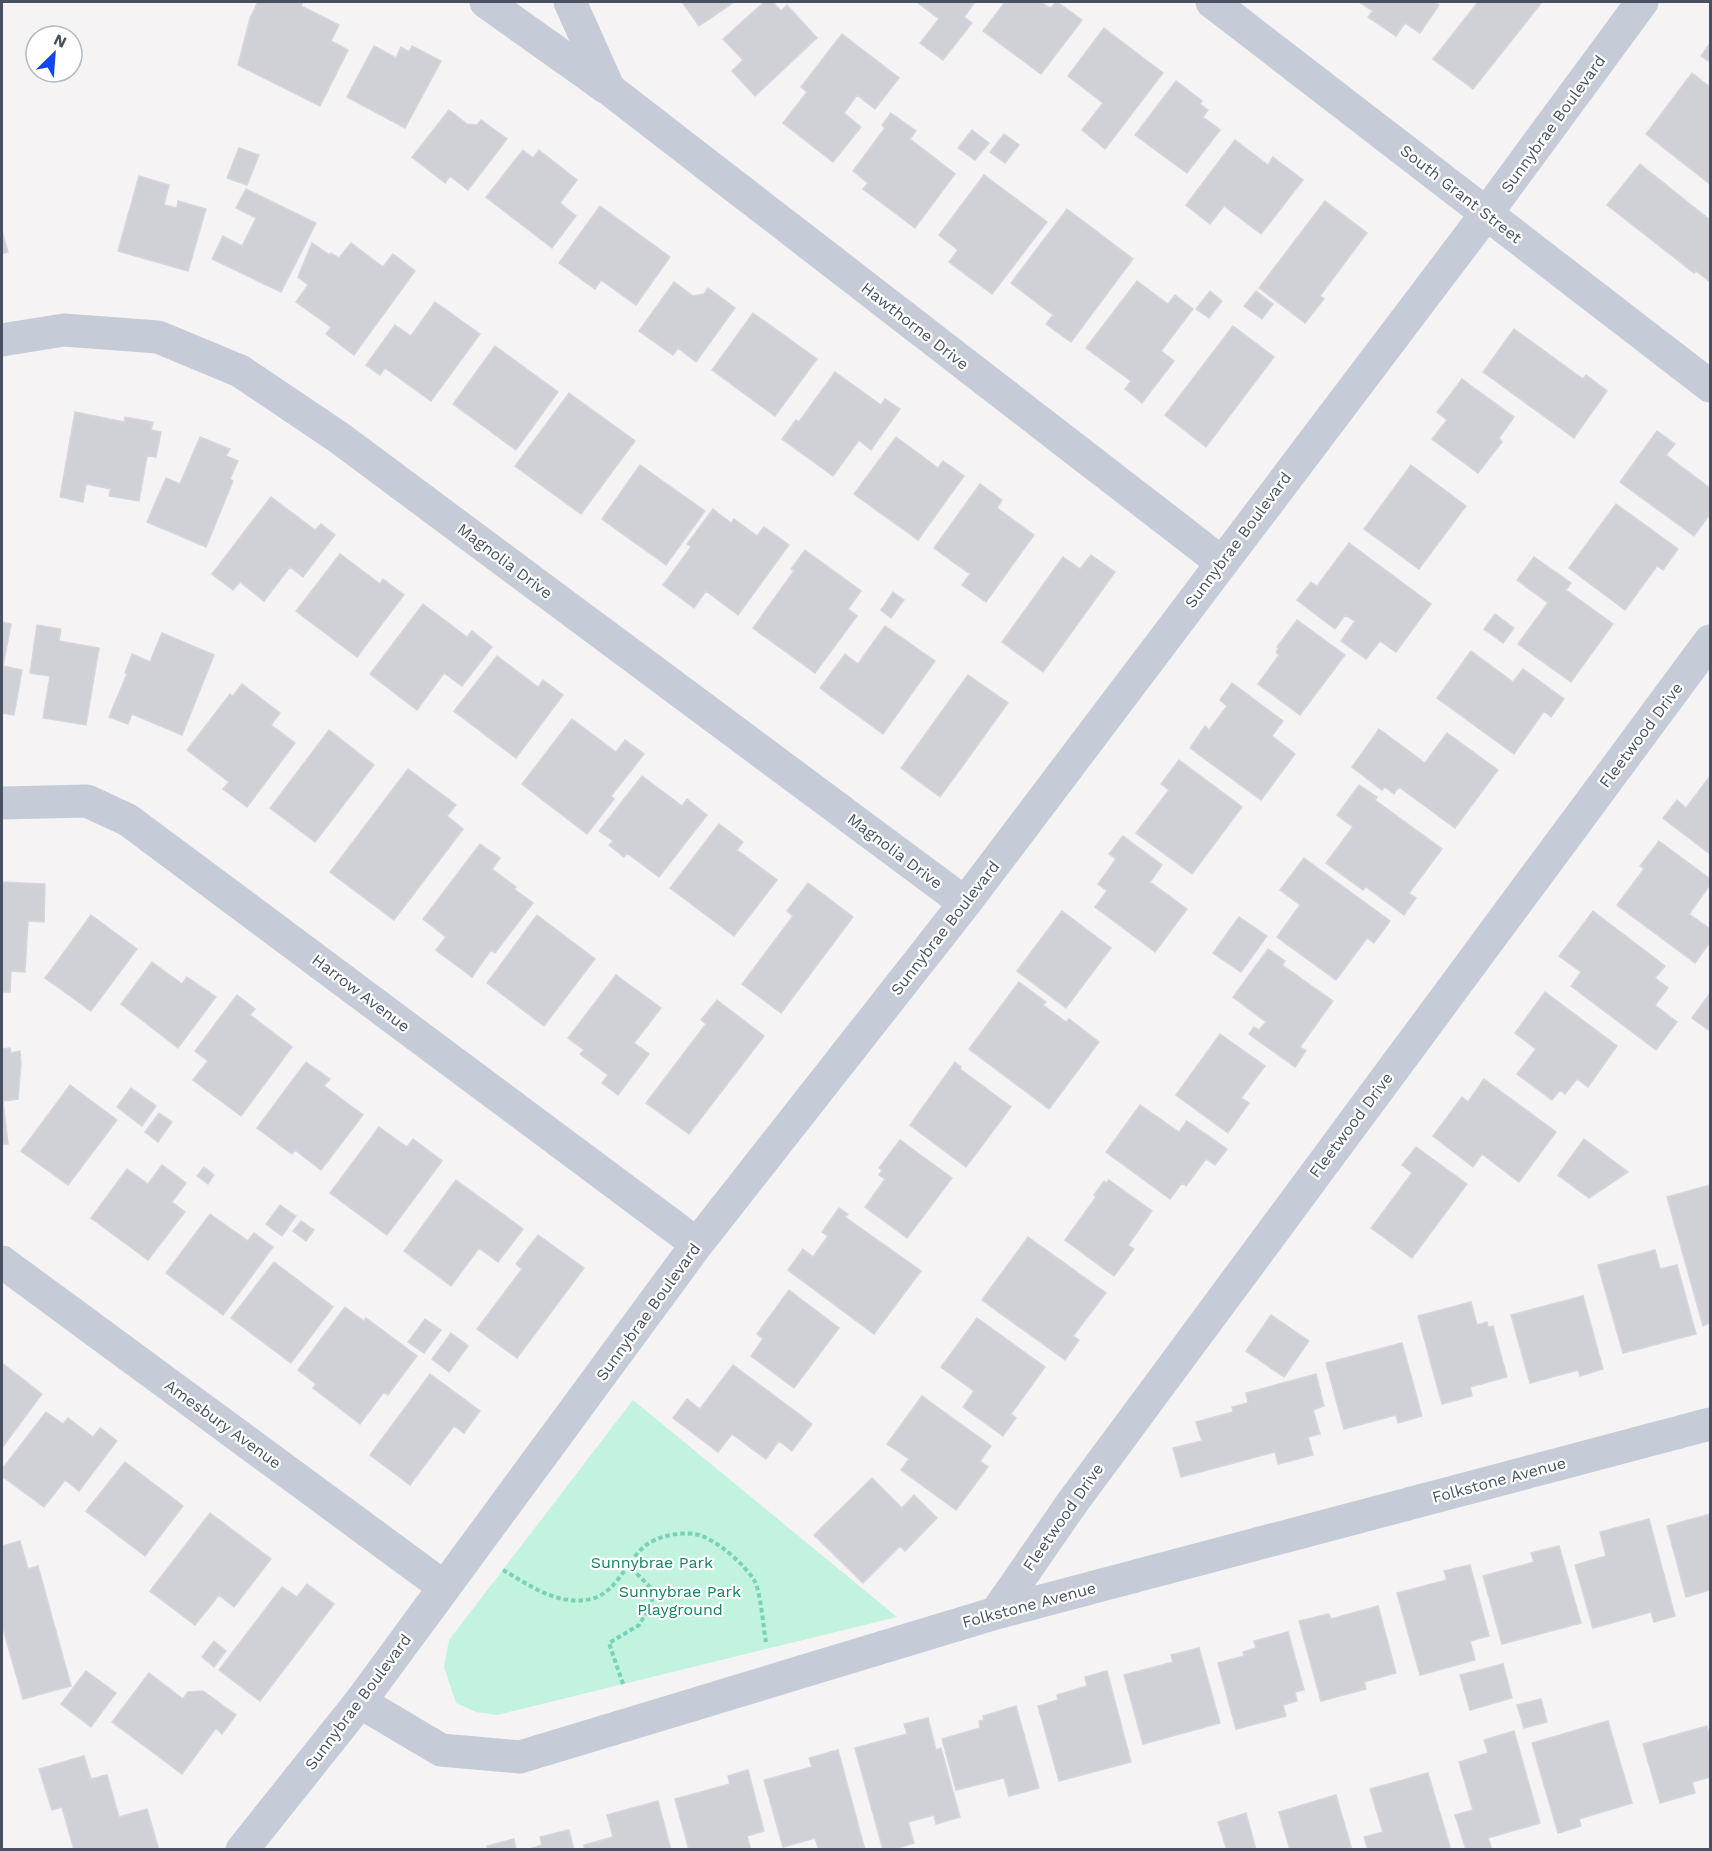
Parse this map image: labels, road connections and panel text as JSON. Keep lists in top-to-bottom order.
{
  "streets": {
    "street": [
      "Sunnybrae Boulevard",
      "South Grant Street",
      "Hawthorne Drive",
      "Magnolia Drive",
      "Fleetwood Drive",
      "Harrow Avenue",
      "Amesbury Avenue",
      "Folkstone Avenue"
    ]
  },
  "crossings": [
    ["Sunnybrae Boulevard", "South Grant Street"],
    ["Sunnybrae Boulevard", "Hawthorne Drive"],
    ["Sunnybrae Boulevard", "Magnolia Drive"],
    ["Sunnybrae Boulevard", "Harrow Avenue"],
    ["Sunnybrae Boulevard", "Amesbury Avenue"],
    ["Sunnybrae Boulevard", "Folkstone Avenue"],
    ["Fleetwood Drive", "Folkstone Avenue"]
  ],
  "parks": ["Sunnybrae Park", "Sunnybrae Park Playground"],
  "north": "top right"
}
